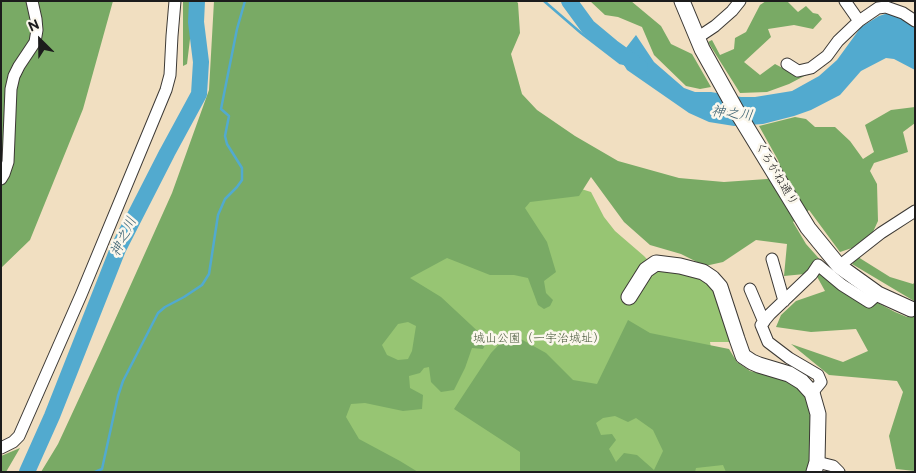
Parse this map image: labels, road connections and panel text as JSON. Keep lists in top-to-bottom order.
{
  "streets": {
    "street": ["くろがね通り"]
  },
  "water": ["神之川"],
  "parks": ["城山公園（一宇治城址）"],
  "north": "top left"
}
